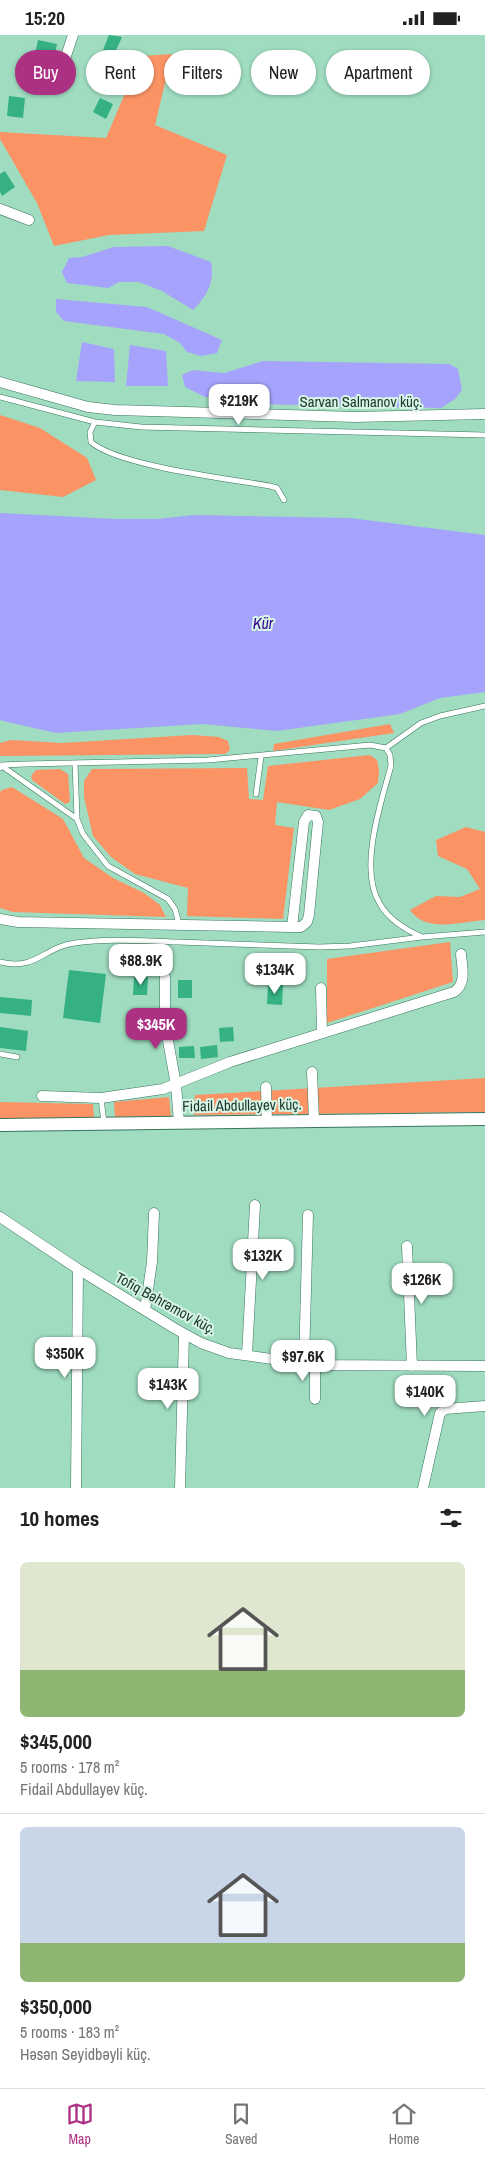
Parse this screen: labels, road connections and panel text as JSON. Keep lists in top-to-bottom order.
{
  "streets": {
    "street": ["Sarvan Salmanov küç.", "Fidail Abdullayev küç.", "Tofiq Bəhrəmov küç."]
  },
  "water": ["Kür"],
  "page": {
    "status": "15:20",
    "chip": [
      "Buy",
      "Rent",
      "Filters",
      "New",
      "Apartment"
    ],
    "price": [
      "$219K",
      "$88.9K",
      "$134K",
      "$345K",
      "$132K",
      "$126K",
      "$350K",
      "$97.6K",
      "$143K",
      "$140K"
    ],
    "heading": "10 homes",
    "list": [
      {
        "name": "$345,000",
        "note": "5 rooms · 178 m² · Fidail Abdullayev küç."
      },
      {
        "name": "$350,000",
        "note": "5 rooms · 183 m² · Həsən Seyidbəyli küç."
      }
    ],
    "tabs": ["Map", "Saved", "Home"]
  }
}
